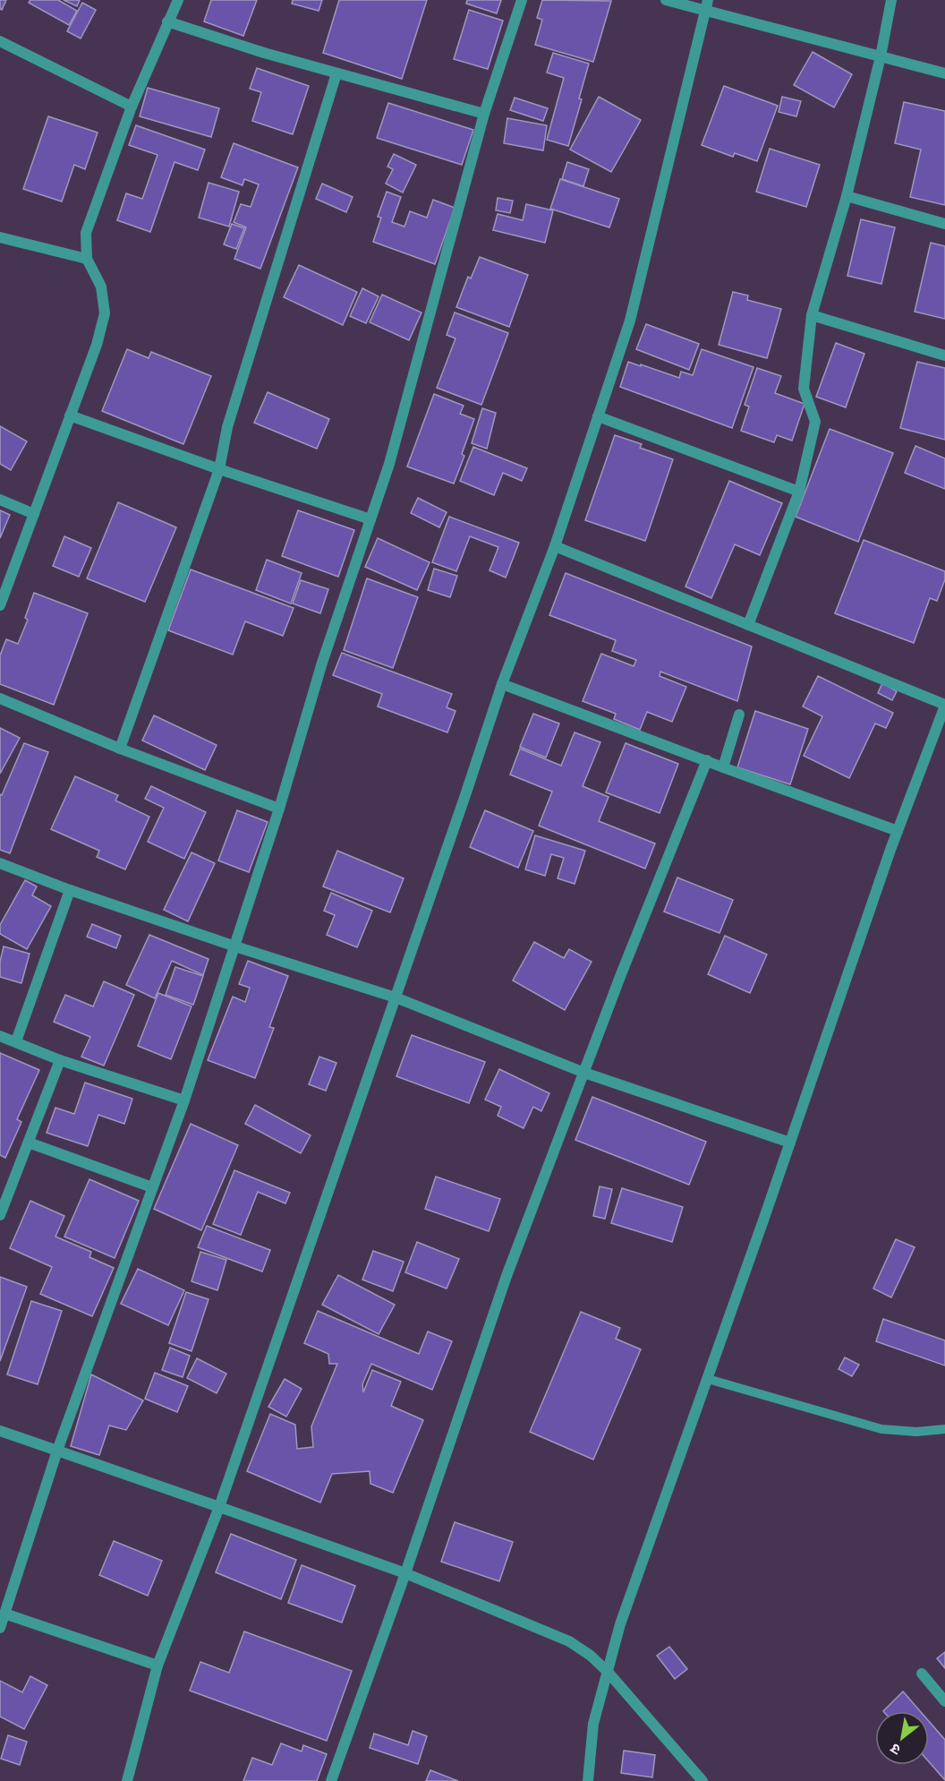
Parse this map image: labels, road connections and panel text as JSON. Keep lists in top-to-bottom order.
{
  "north": "bottom left"
}
